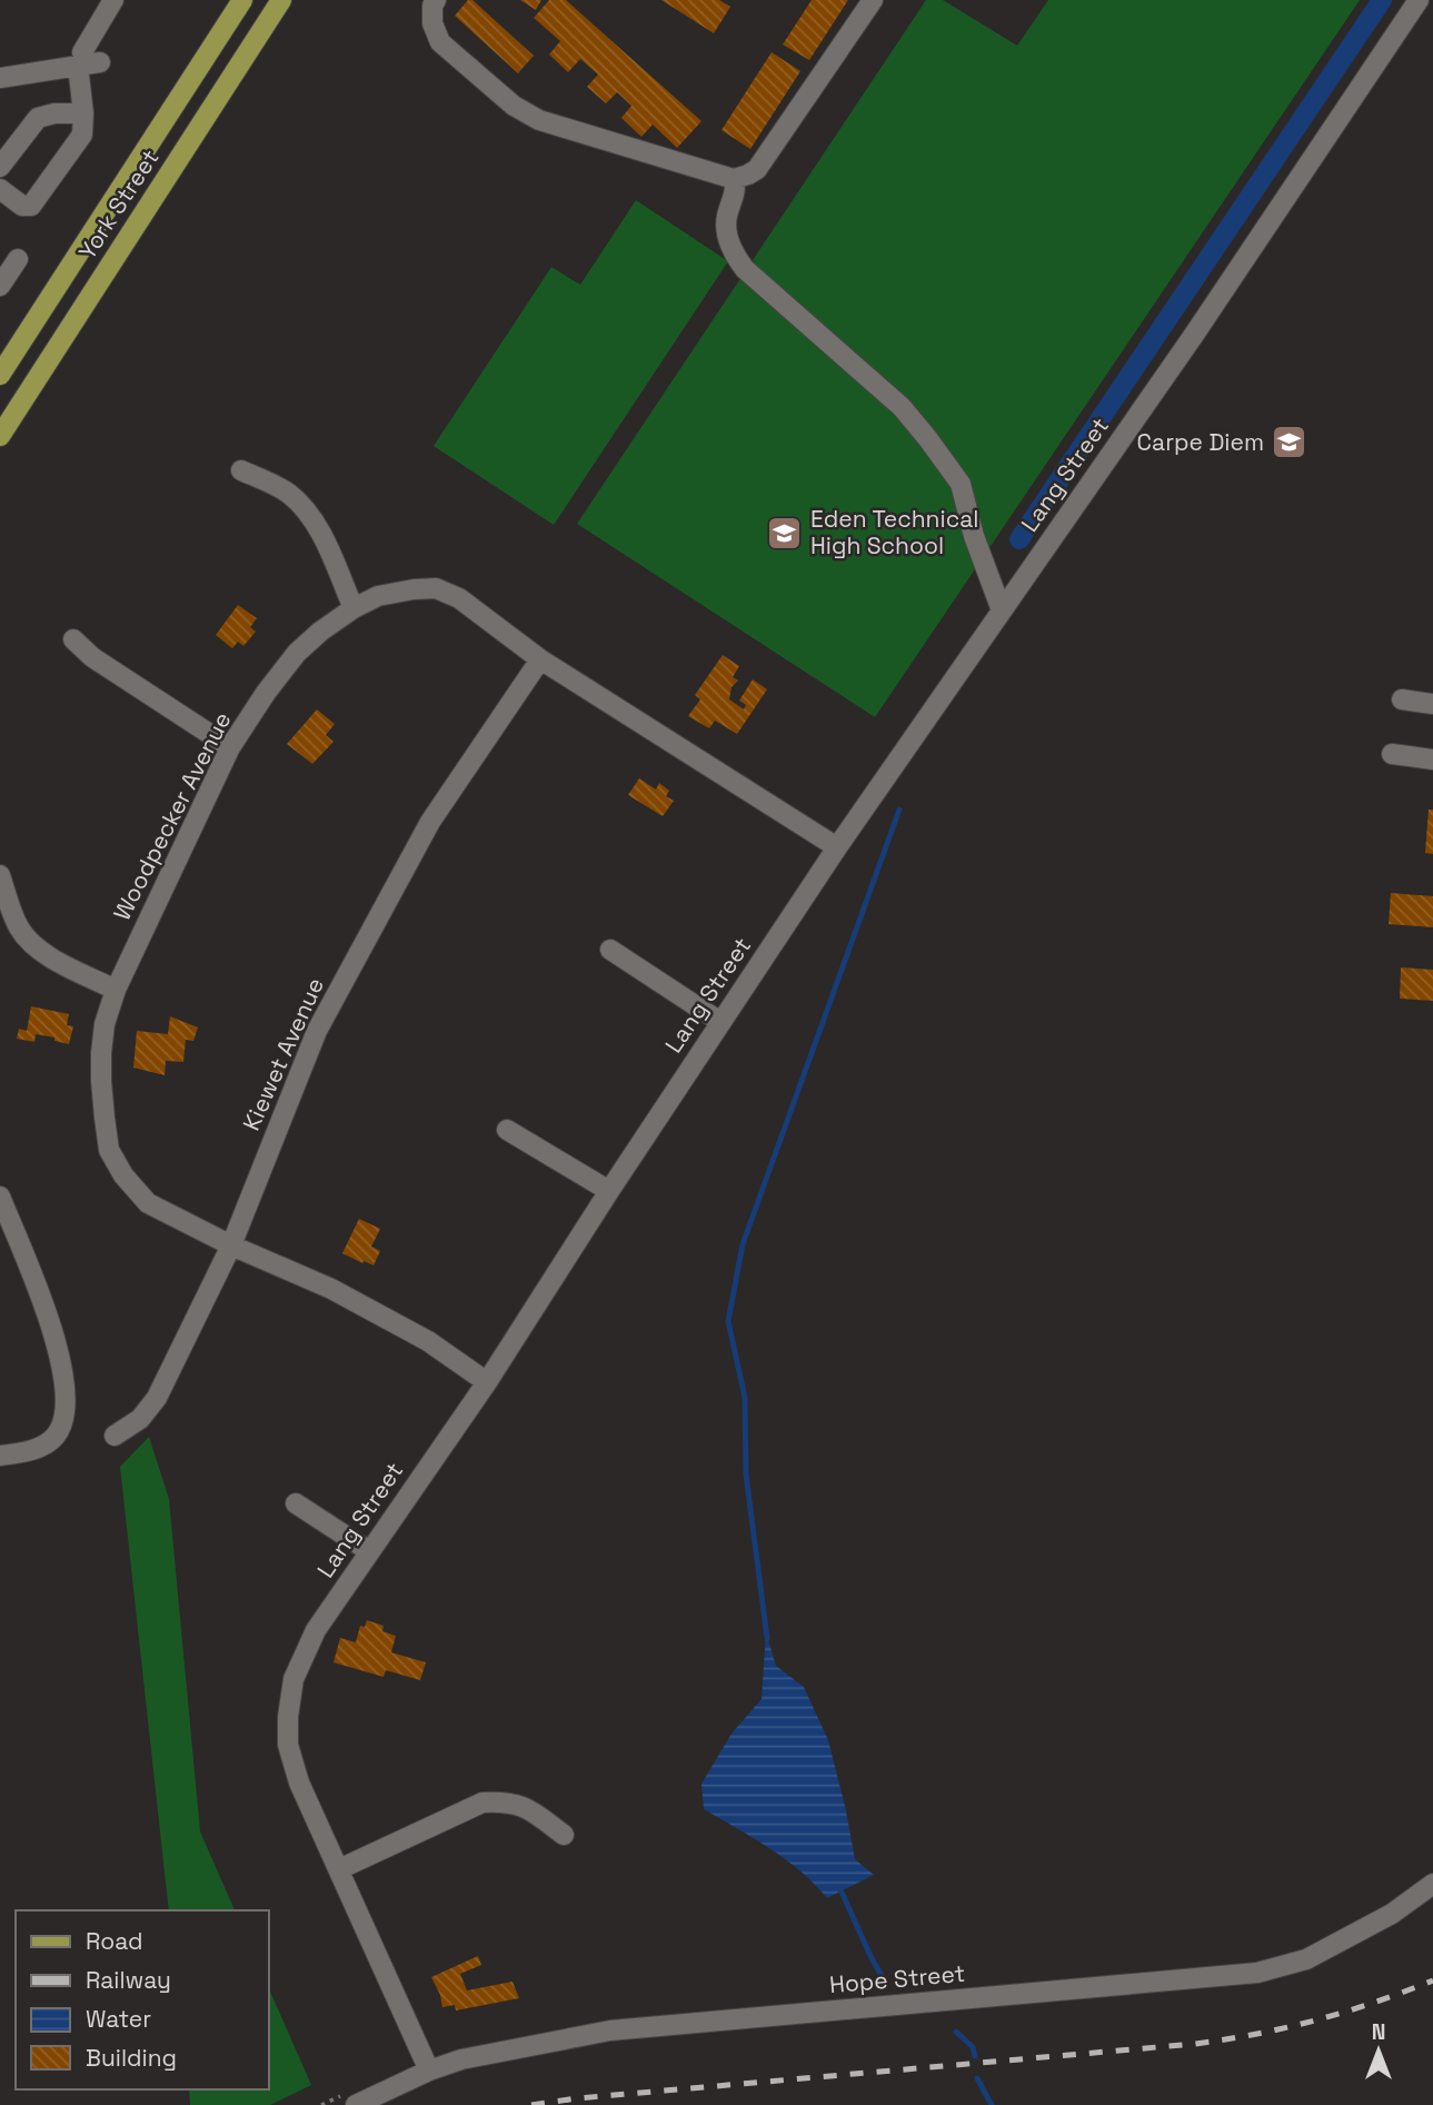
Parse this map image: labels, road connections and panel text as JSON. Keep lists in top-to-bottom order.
{
  "streets": {
    "main road": ["York Street"],
    "street": [
      "Lang Street",
      "Woodpecker Avenue",
      "Kiewet Avenue",
      "Hope Street"
    ]
  },
  "crossings": [
    ["Lang Street", "Woodpecker Avenue"],
    ["Lang Street", "Hope Street"],
    ["Woodpecker Avenue", "Kiewet Avenue"]
  ],
  "places": {
    "school or university": ["Carpe Diem", "Eden Technical High School"]
  },
  "legend": [
    "Road",
    "Railway",
    "Water",
    "Building"
  ],
  "north": "top"
}
